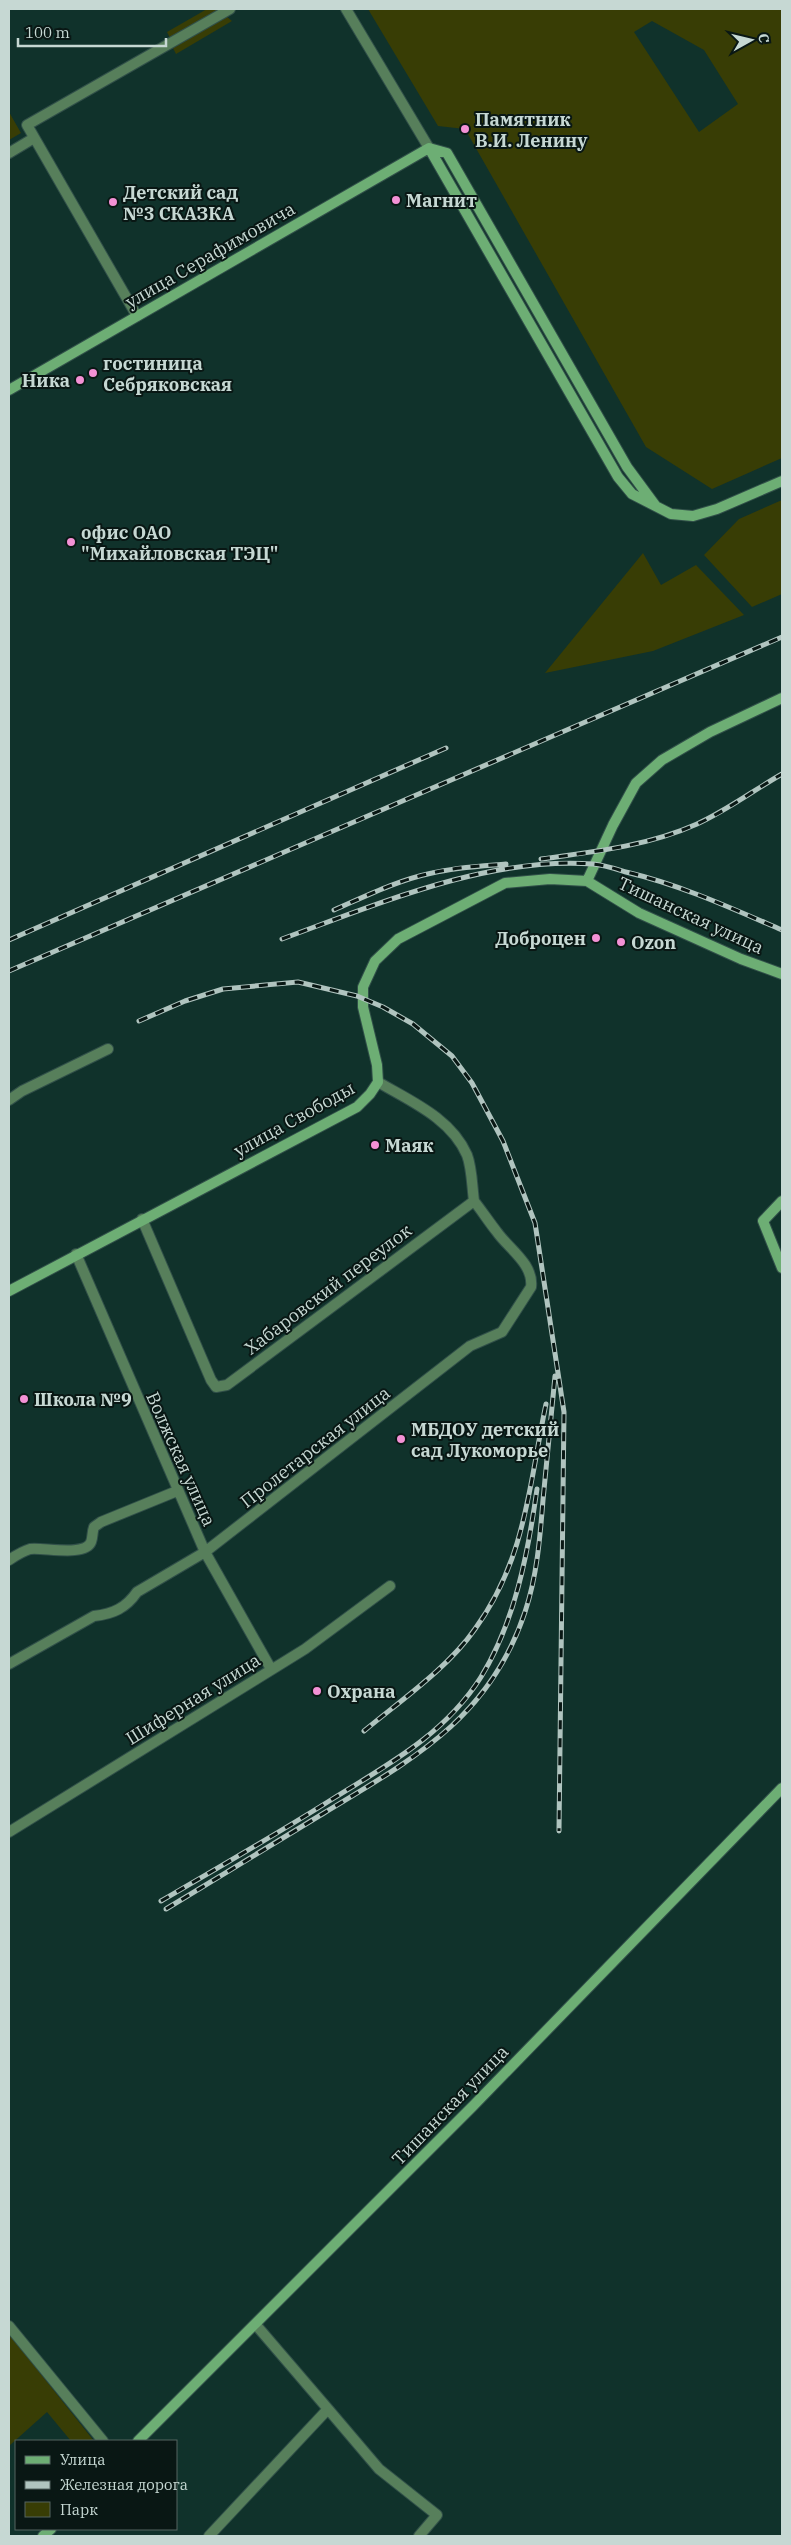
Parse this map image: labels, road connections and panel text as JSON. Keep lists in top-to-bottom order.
{
  "streets": {
    "street": [
      "улица Серафимовича",
      "Тишанская улица",
      "улица Свободы",
      "Хабаровский переулок",
      "Пролетарская улица",
      "Волжская улица",
      "Шиферная улица"
    ]
  },
  "crossings": [
    ["Тишанская улица", "улица Свободы"],
    ["улица Свободы", "Хабаровский переулок"],
    ["улица Свободы", "Волжская улица"],
    ["Хабаровский переулок", "Пролетарская улица"],
    ["Пролетарская улица", "Волжская улица"],
    ["Волжская улица", "Шиферная улица"]
  ],
  "places": [
    "Памятник В.И. Ленину",
    "Магнит",
    "Детский сад №3 СКАЗКА",
    "гостиница Себряковская",
    "Ника",
    "офис ОАО \"Михайловская ТЭЦ\"",
    "Доброцен",
    "Ozon",
    "Mаяк",
    "Школа №9",
    "МБДОУ детский сад Лукоморье",
    "Охрана"
  ],
  "legend": ["Улица", "Железная дорога", "Парк"],
  "scale_bar": "100 m",
  "north": "right"
}
